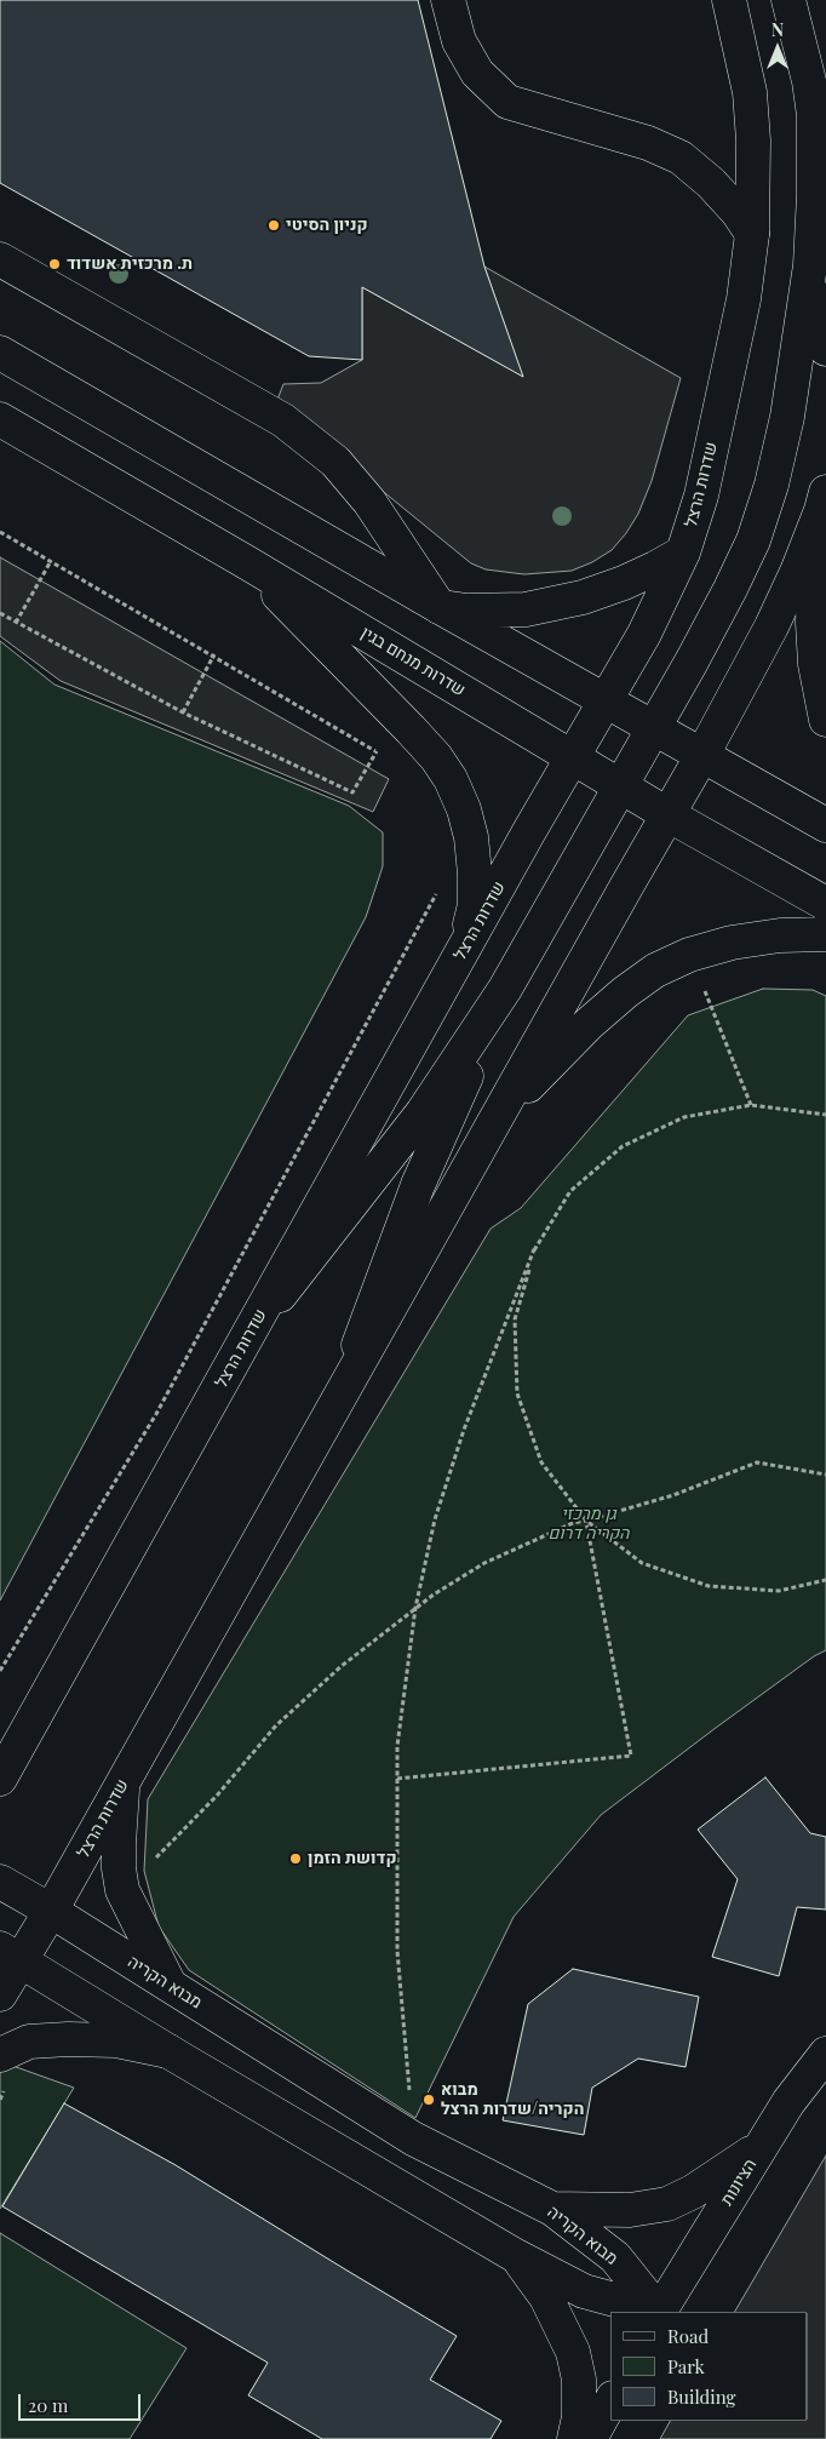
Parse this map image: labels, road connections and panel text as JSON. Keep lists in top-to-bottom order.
{
  "streets": {
    "main road": [
      "שדרות הרצל",
      "שדרות מנחם בגין",
      "מבוא הקריה",
      "הציונות"
    ]
  },
  "crossings": [
    ["שדרות הרצל", "שדרות מנחם בגין"],
    ["שדרות הרצל", "מבוא הקריה"]
  ],
  "parks": ["גן מרכזי הקריה דרום"],
  "places": [
    "קניון הסיטי",
    "ת. מרכזית אשדוד",
    "קדושת הזמן",
    "מבוא הקריה/שדרות הרצל"
  ],
  "legend": ["Road", "Park", "Building"],
  "scale_bar": "20 m",
  "north": "top"
}
